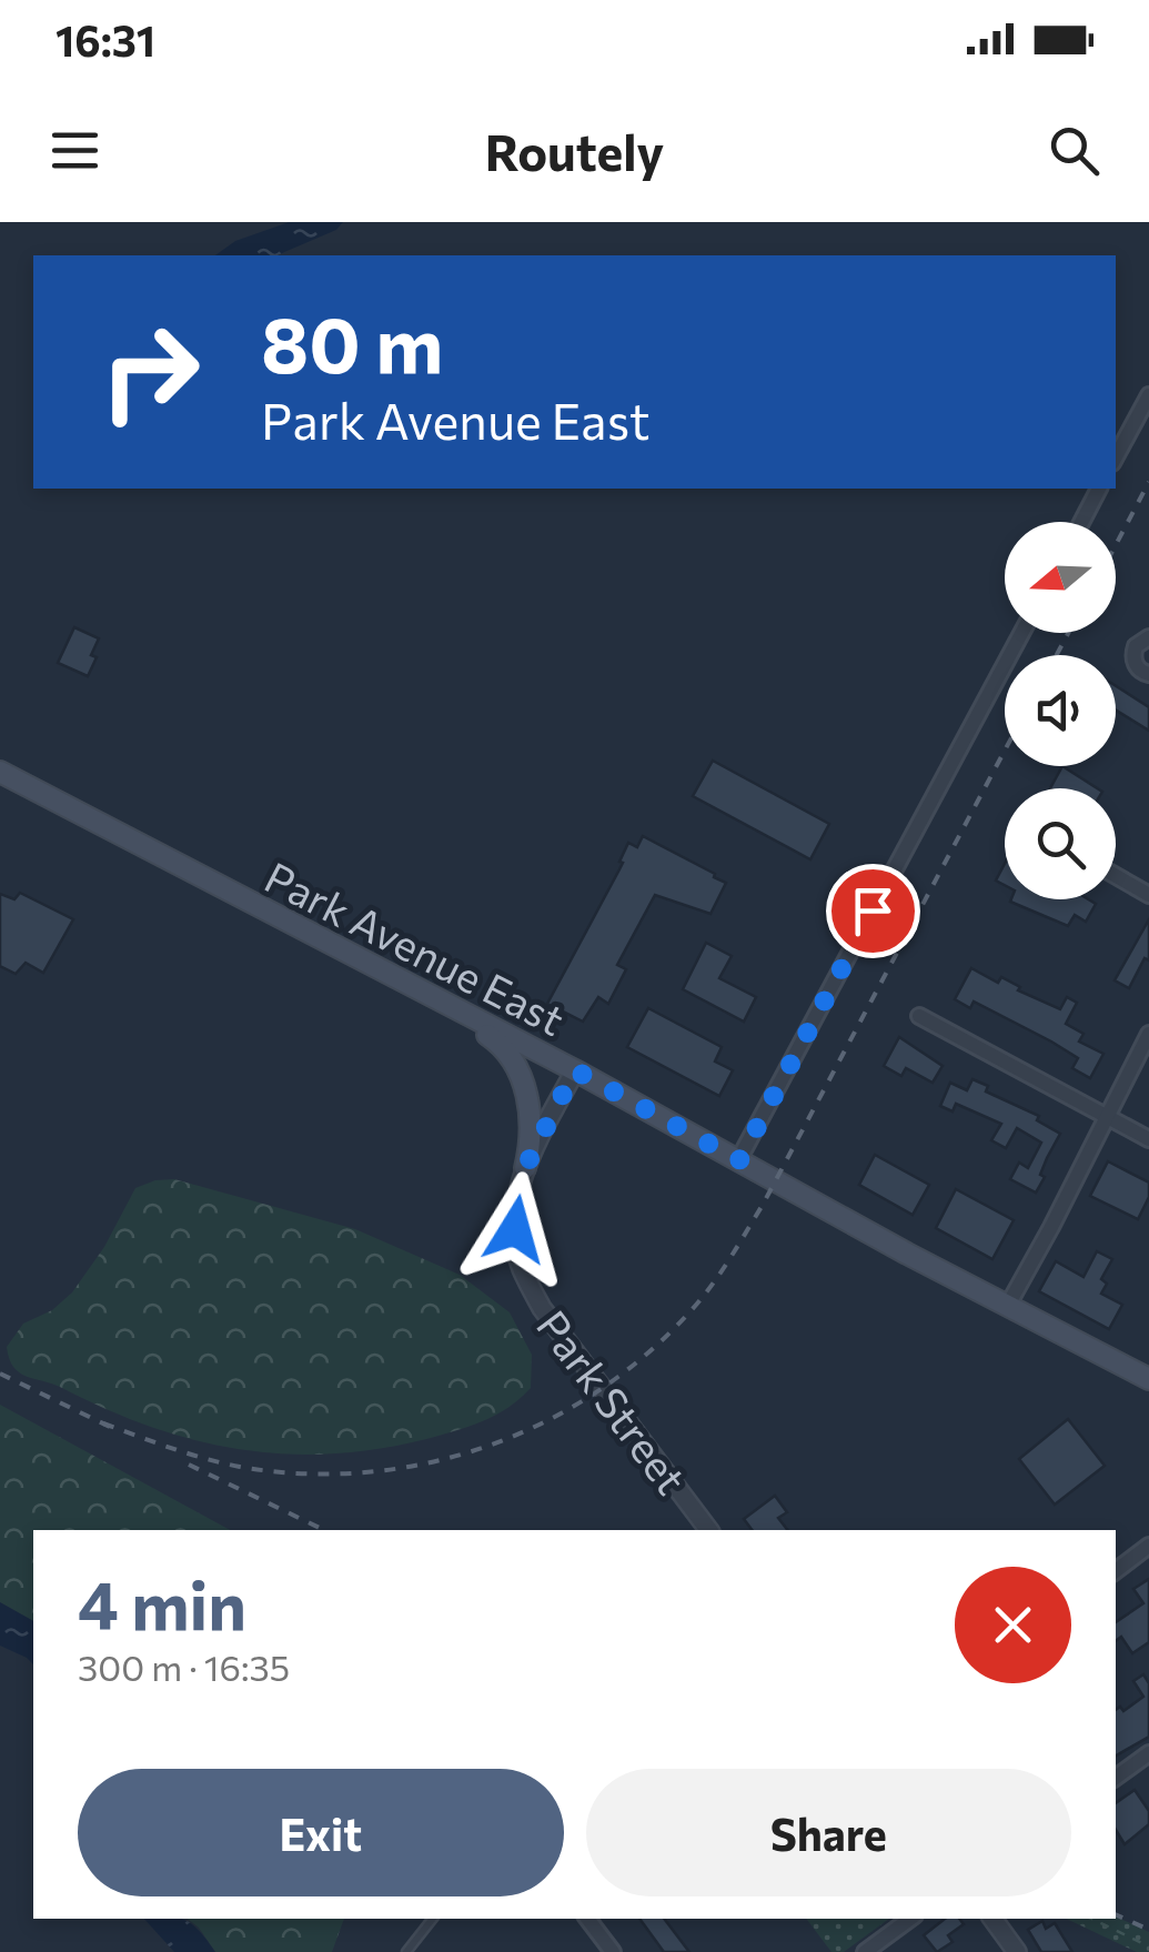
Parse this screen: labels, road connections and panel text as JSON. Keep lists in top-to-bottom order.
{
  "streets": {
    "main road": ["Park Avenue East"],
    "street": ["Park Street"]
  },
  "north": "left",
  "page": {
    "status": "16:31",
    "header": "Routely",
    "turn": ["80 m", "Park Avenue East"],
    "heading": ["4 min", "300 m · 16:35"],
    "buttons": ["Exit", "Share"]
  }
}
